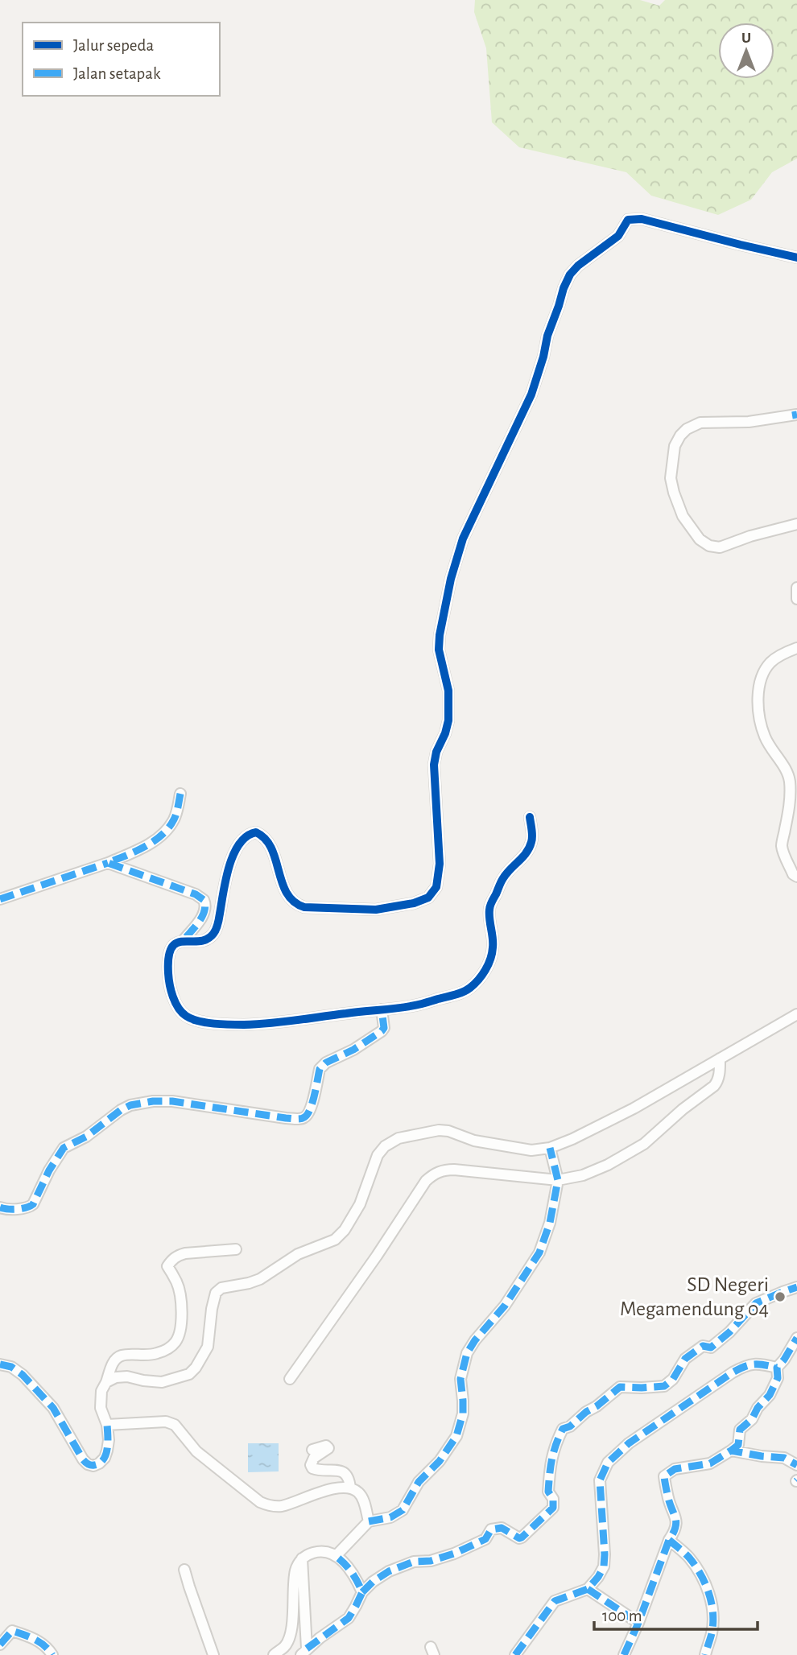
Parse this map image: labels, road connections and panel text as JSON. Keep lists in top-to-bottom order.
{
  "places": ["SD Negeri Megamendung 04"],
  "legend": ["Jalur sepeda", "Jalan setapak"],
  "scale_bar": "100 m",
  "north": "top"
}
